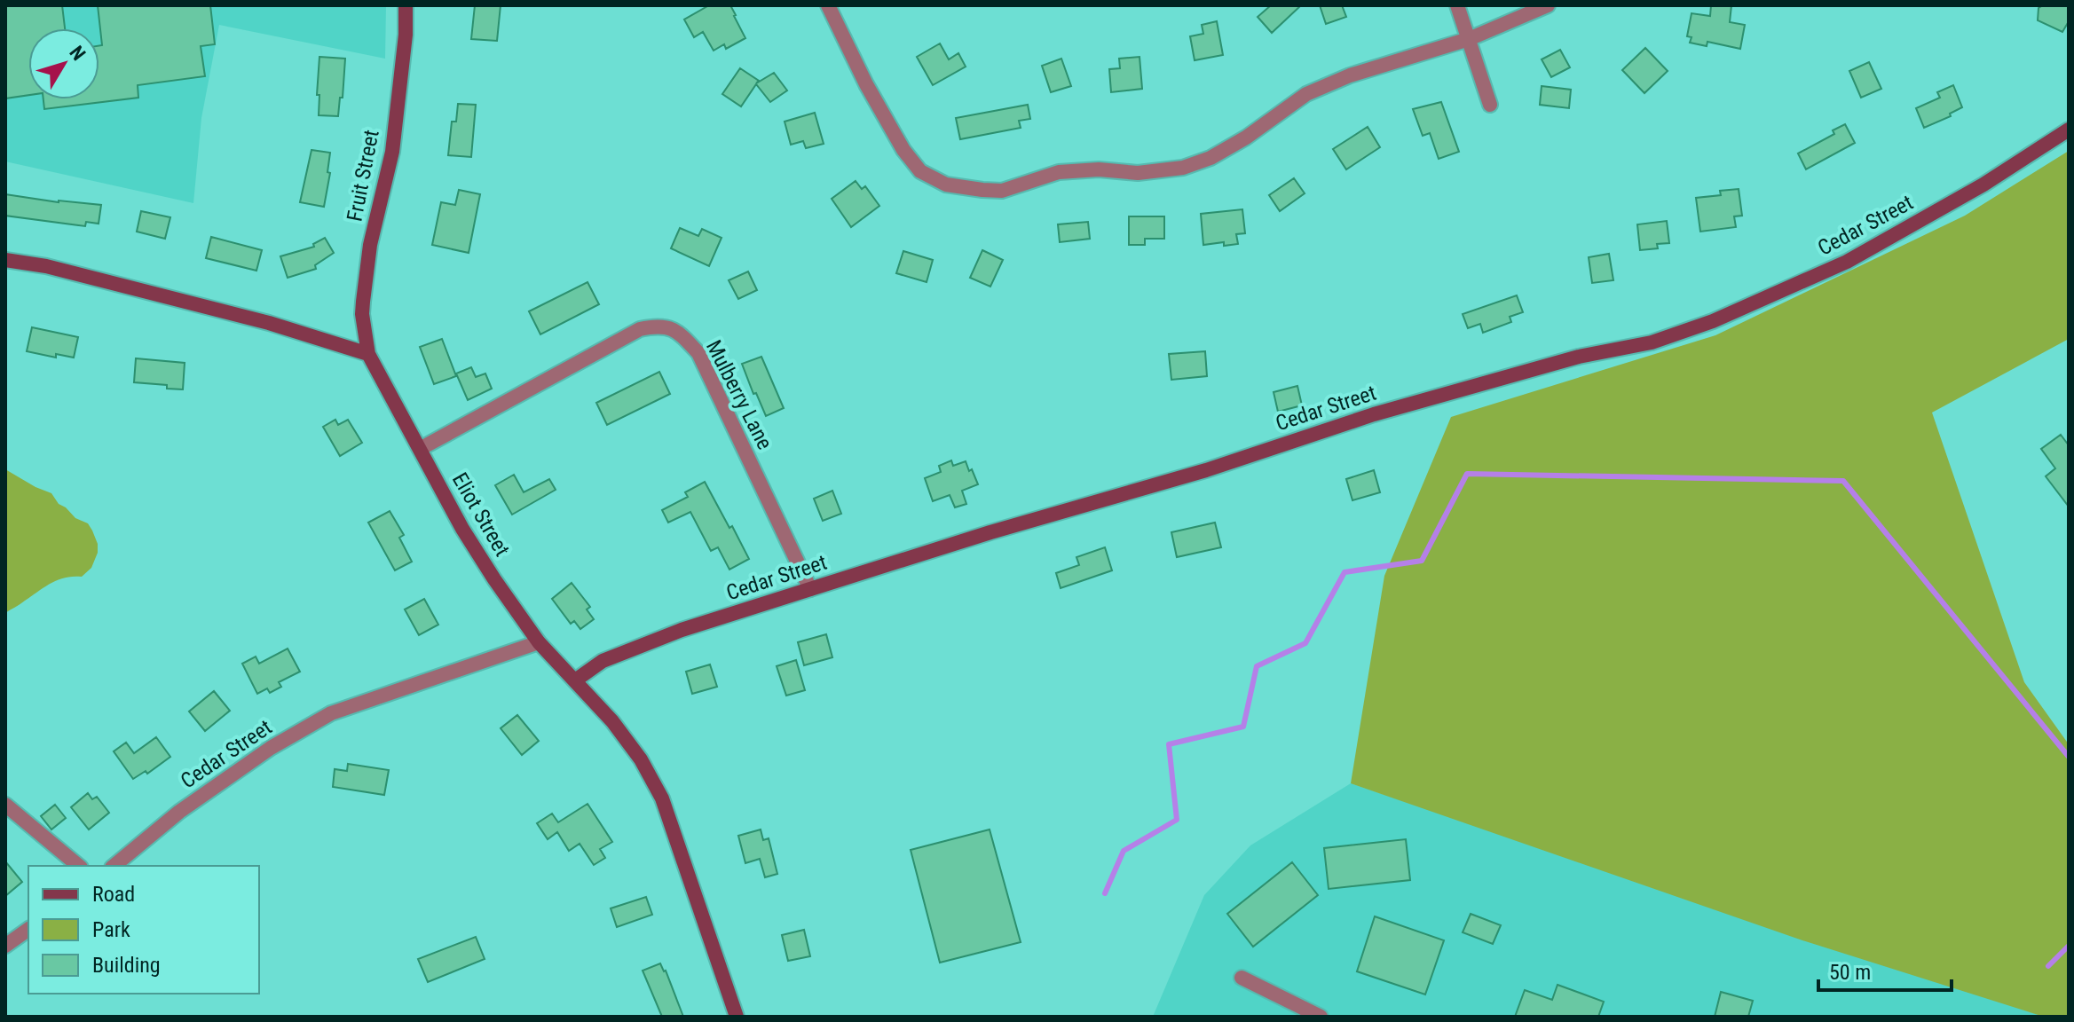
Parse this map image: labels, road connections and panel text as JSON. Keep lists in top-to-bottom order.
{
  "streets": {
    "street": [
      "Fruit Street",
      "Cedar Street",
      "Mulberry Lane",
      "Eliot Street"
    ]
  },
  "crossings": [
    ["Fruit Street", "Eliot Street"],
    ["Cedar Street", "Mulberry Lane"],
    ["Cedar Street", "Eliot Street"],
    ["Mulberry Lane", "Eliot Street"]
  ],
  "legend": ["Road", "Park", "Building"],
  "scale_bar": "50 m",
  "north": "top right"
}
